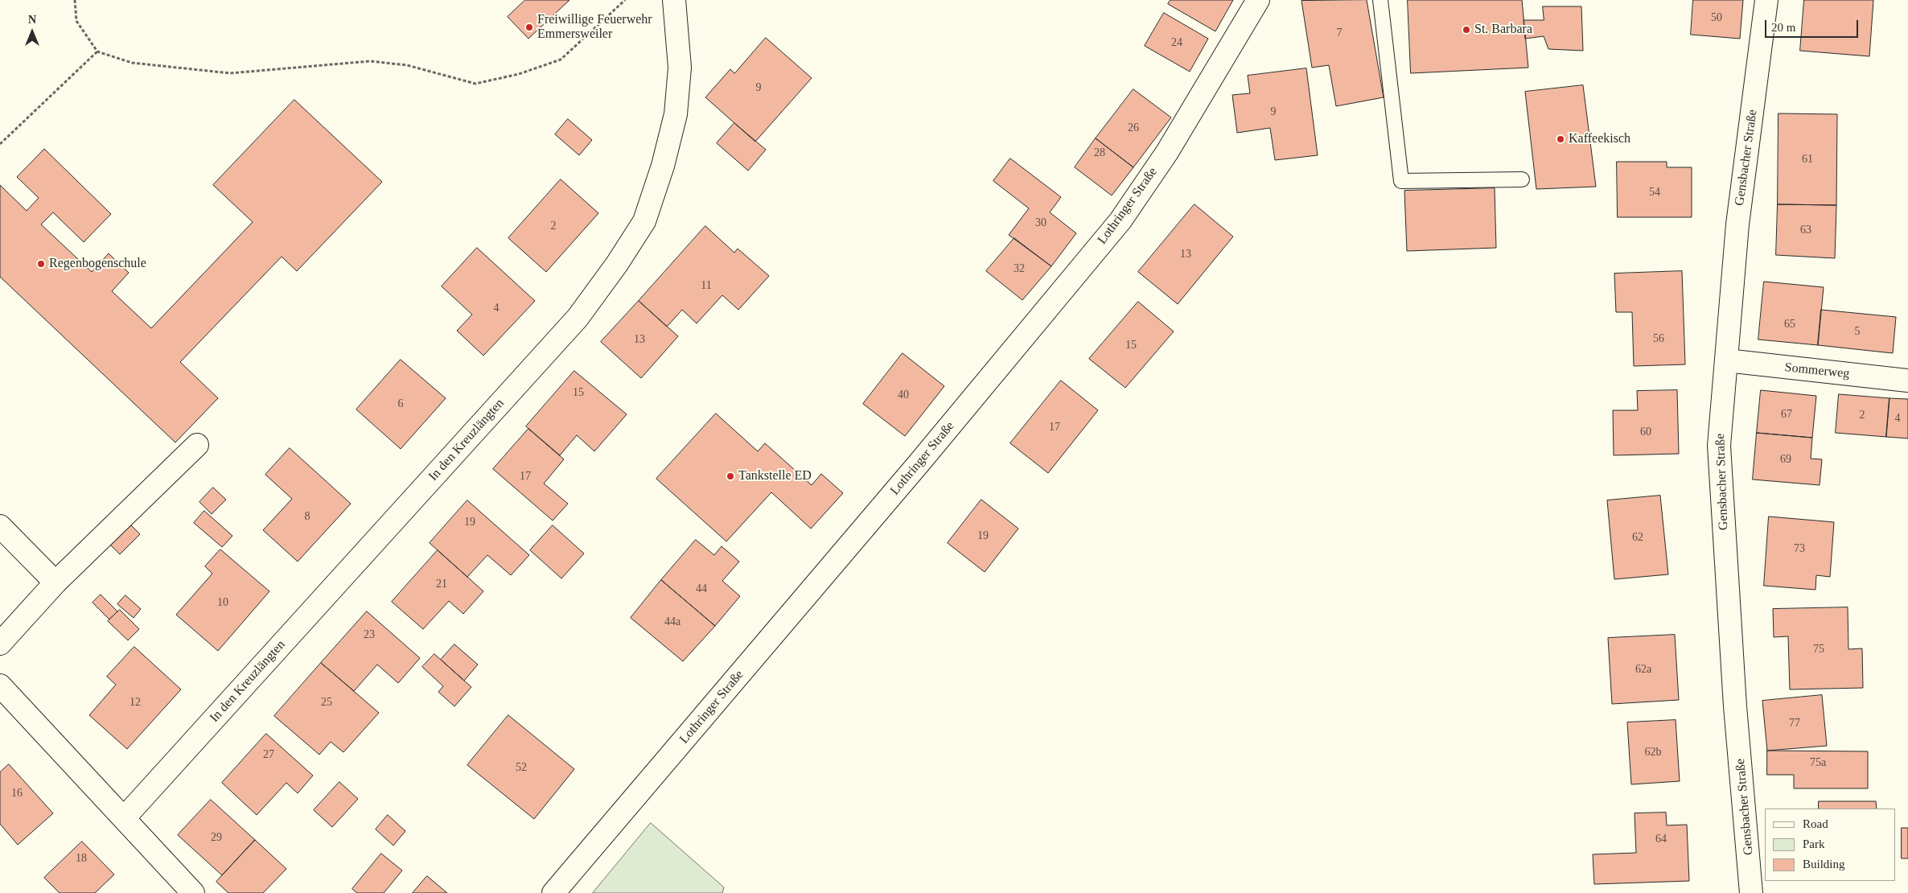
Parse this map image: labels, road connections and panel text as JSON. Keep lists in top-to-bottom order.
{
  "streets": {
    "street": [
      "Gensbacher Straße",
      "Lothringer Straße",
      "Sommerweg",
      "In den Kreuzlängten"
    ]
  },
  "crossings": [
    ["Gensbacher Straße", "Sommerweg"]
  ],
  "places": [
    "Freiwillige Feuerwehr Emmersweiler",
    "St. Barbara",
    "Kaffeekisch",
    "Regenbogenschule",
    "Tankstelle ED"
  ],
  "house_numbers": [
    "50",
    "7",
    "24",
    "9",
    "9",
    "26",
    "28",
    "61",
    "54",
    "30",
    "2",
    "63",
    "13",
    "32",
    "11",
    "4",
    "65",
    "5",
    "56",
    "13",
    "15",
    "15",
    "40",
    "6",
    "67",
    "2",
    "4",
    "17",
    "60",
    "69",
    "17",
    "8",
    "19",
    "19",
    "62",
    "73",
    "21",
    "44",
    "10",
    "44a",
    "23",
    "75",
    "62a",
    "12",
    "25",
    "77",
    "62b",
    "27",
    "75a",
    "52",
    "16",
    "29",
    "64",
    "18"
  ],
  "legend": ["Road", "Park", "Building"],
  "scale_bar": "20 m",
  "north": "top"
}
